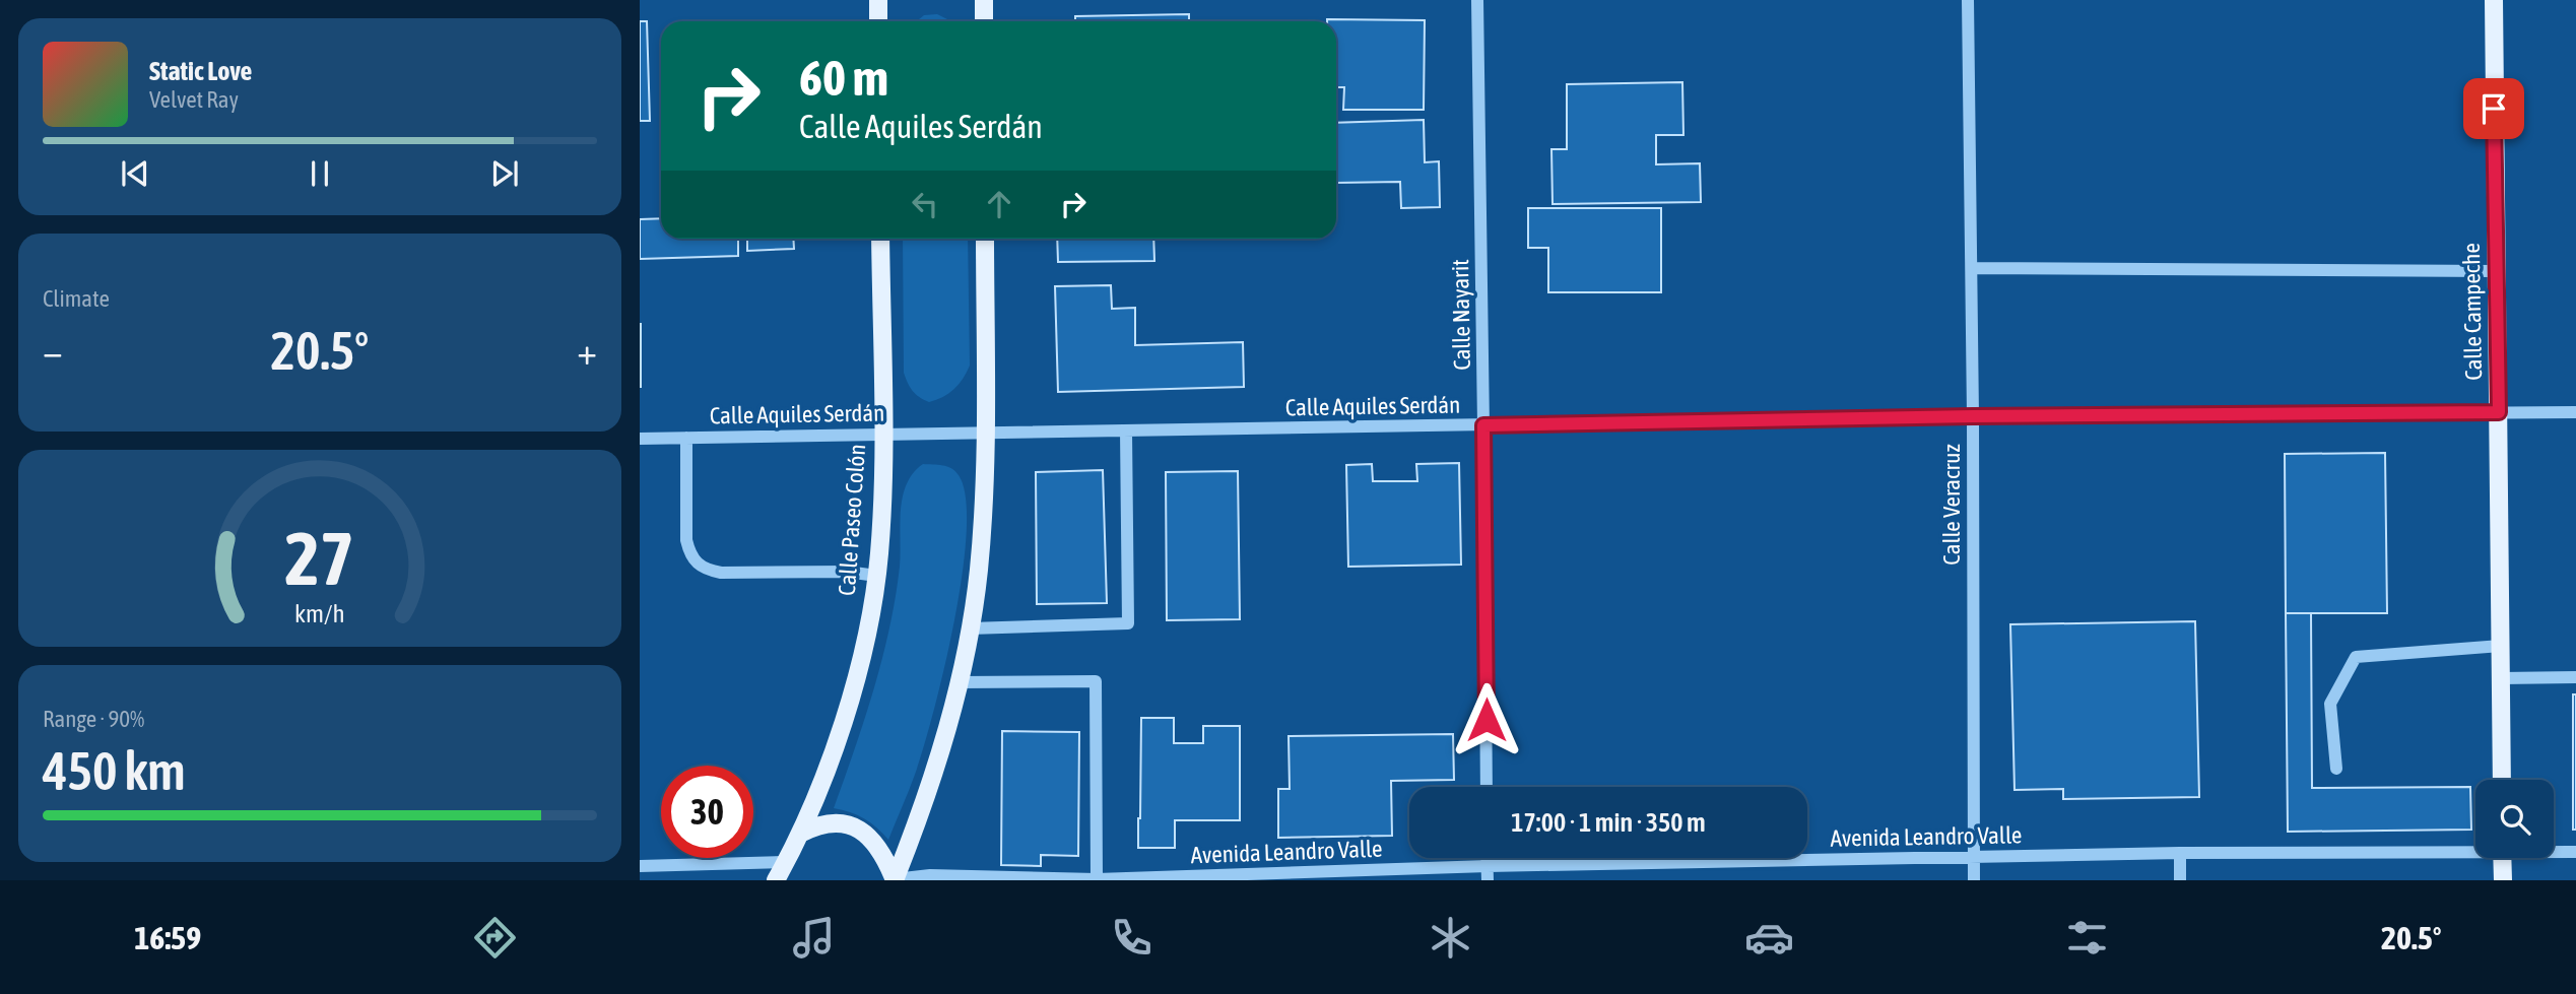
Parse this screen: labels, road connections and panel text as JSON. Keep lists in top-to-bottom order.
{
  "streets": {
    "main road": ["Calle Campeche", "Calle Paseo Colón"],
    "street": [
      "Calle Nayarit",
      "Calle Aquiles Serdán",
      "Calle Veracruz",
      "Avenida Leandro Valle"
    ]
  },
  "crossings": [
    ["Calle Campeche", "Calle Aquiles Serdán"],
    ["Calle Nayarit", "Calle Aquiles Serdán"],
    ["Calle Aquiles Serdán", "Calle Veracruz"],
    ["Calle Aquiles Serdán", "Calle Paseo Colón"],
    ["Calle Veracruz", "Avenida Leandro Valle"]
  ],
  "page": {
    "turn": ["60 m", "Calle Aquiles Serdán"],
    "song": ["Static Love", "Velvet Ray"],
    "tile": [
      "Climate",
      ["Range · 90%", "450 km"]
    ],
    "heat": ["−", "20.5°", "+"],
    "limit": "30",
    "trip": "17:00 · 1 min · 350 m",
    "tabs": ["16:59", "20.5°"],
    "gauge": ["27", "km/h"]
  }
}
